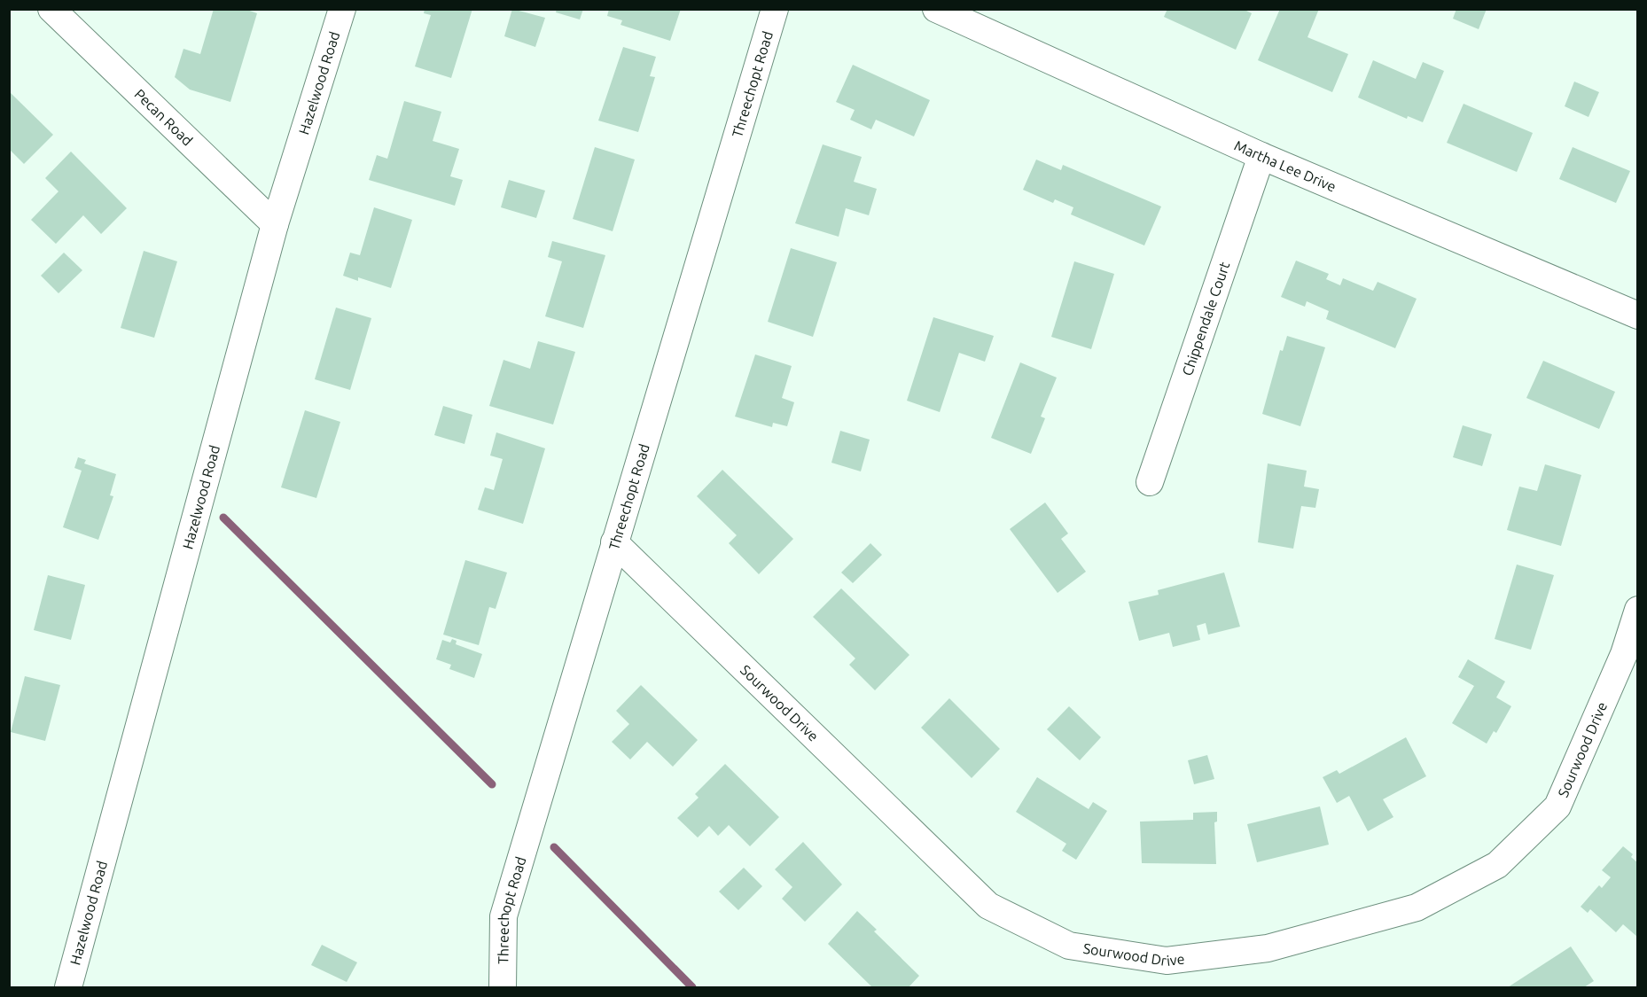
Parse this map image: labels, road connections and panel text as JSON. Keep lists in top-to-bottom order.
{
  "streets": {
    "street": [
      "Hazelwood Road",
      "Threechopt Road",
      "Pecan Road",
      "Martha Lee Drive",
      "Chippendale Court",
      "Sourwood Drive"
    ]
  },
  "crossings": [
    ["Hazelwood Road", "Pecan Road"],
    ["Threechopt Road", "Sourwood Drive"],
    ["Martha Lee Drive", "Chippendale Court"]
  ]
}
